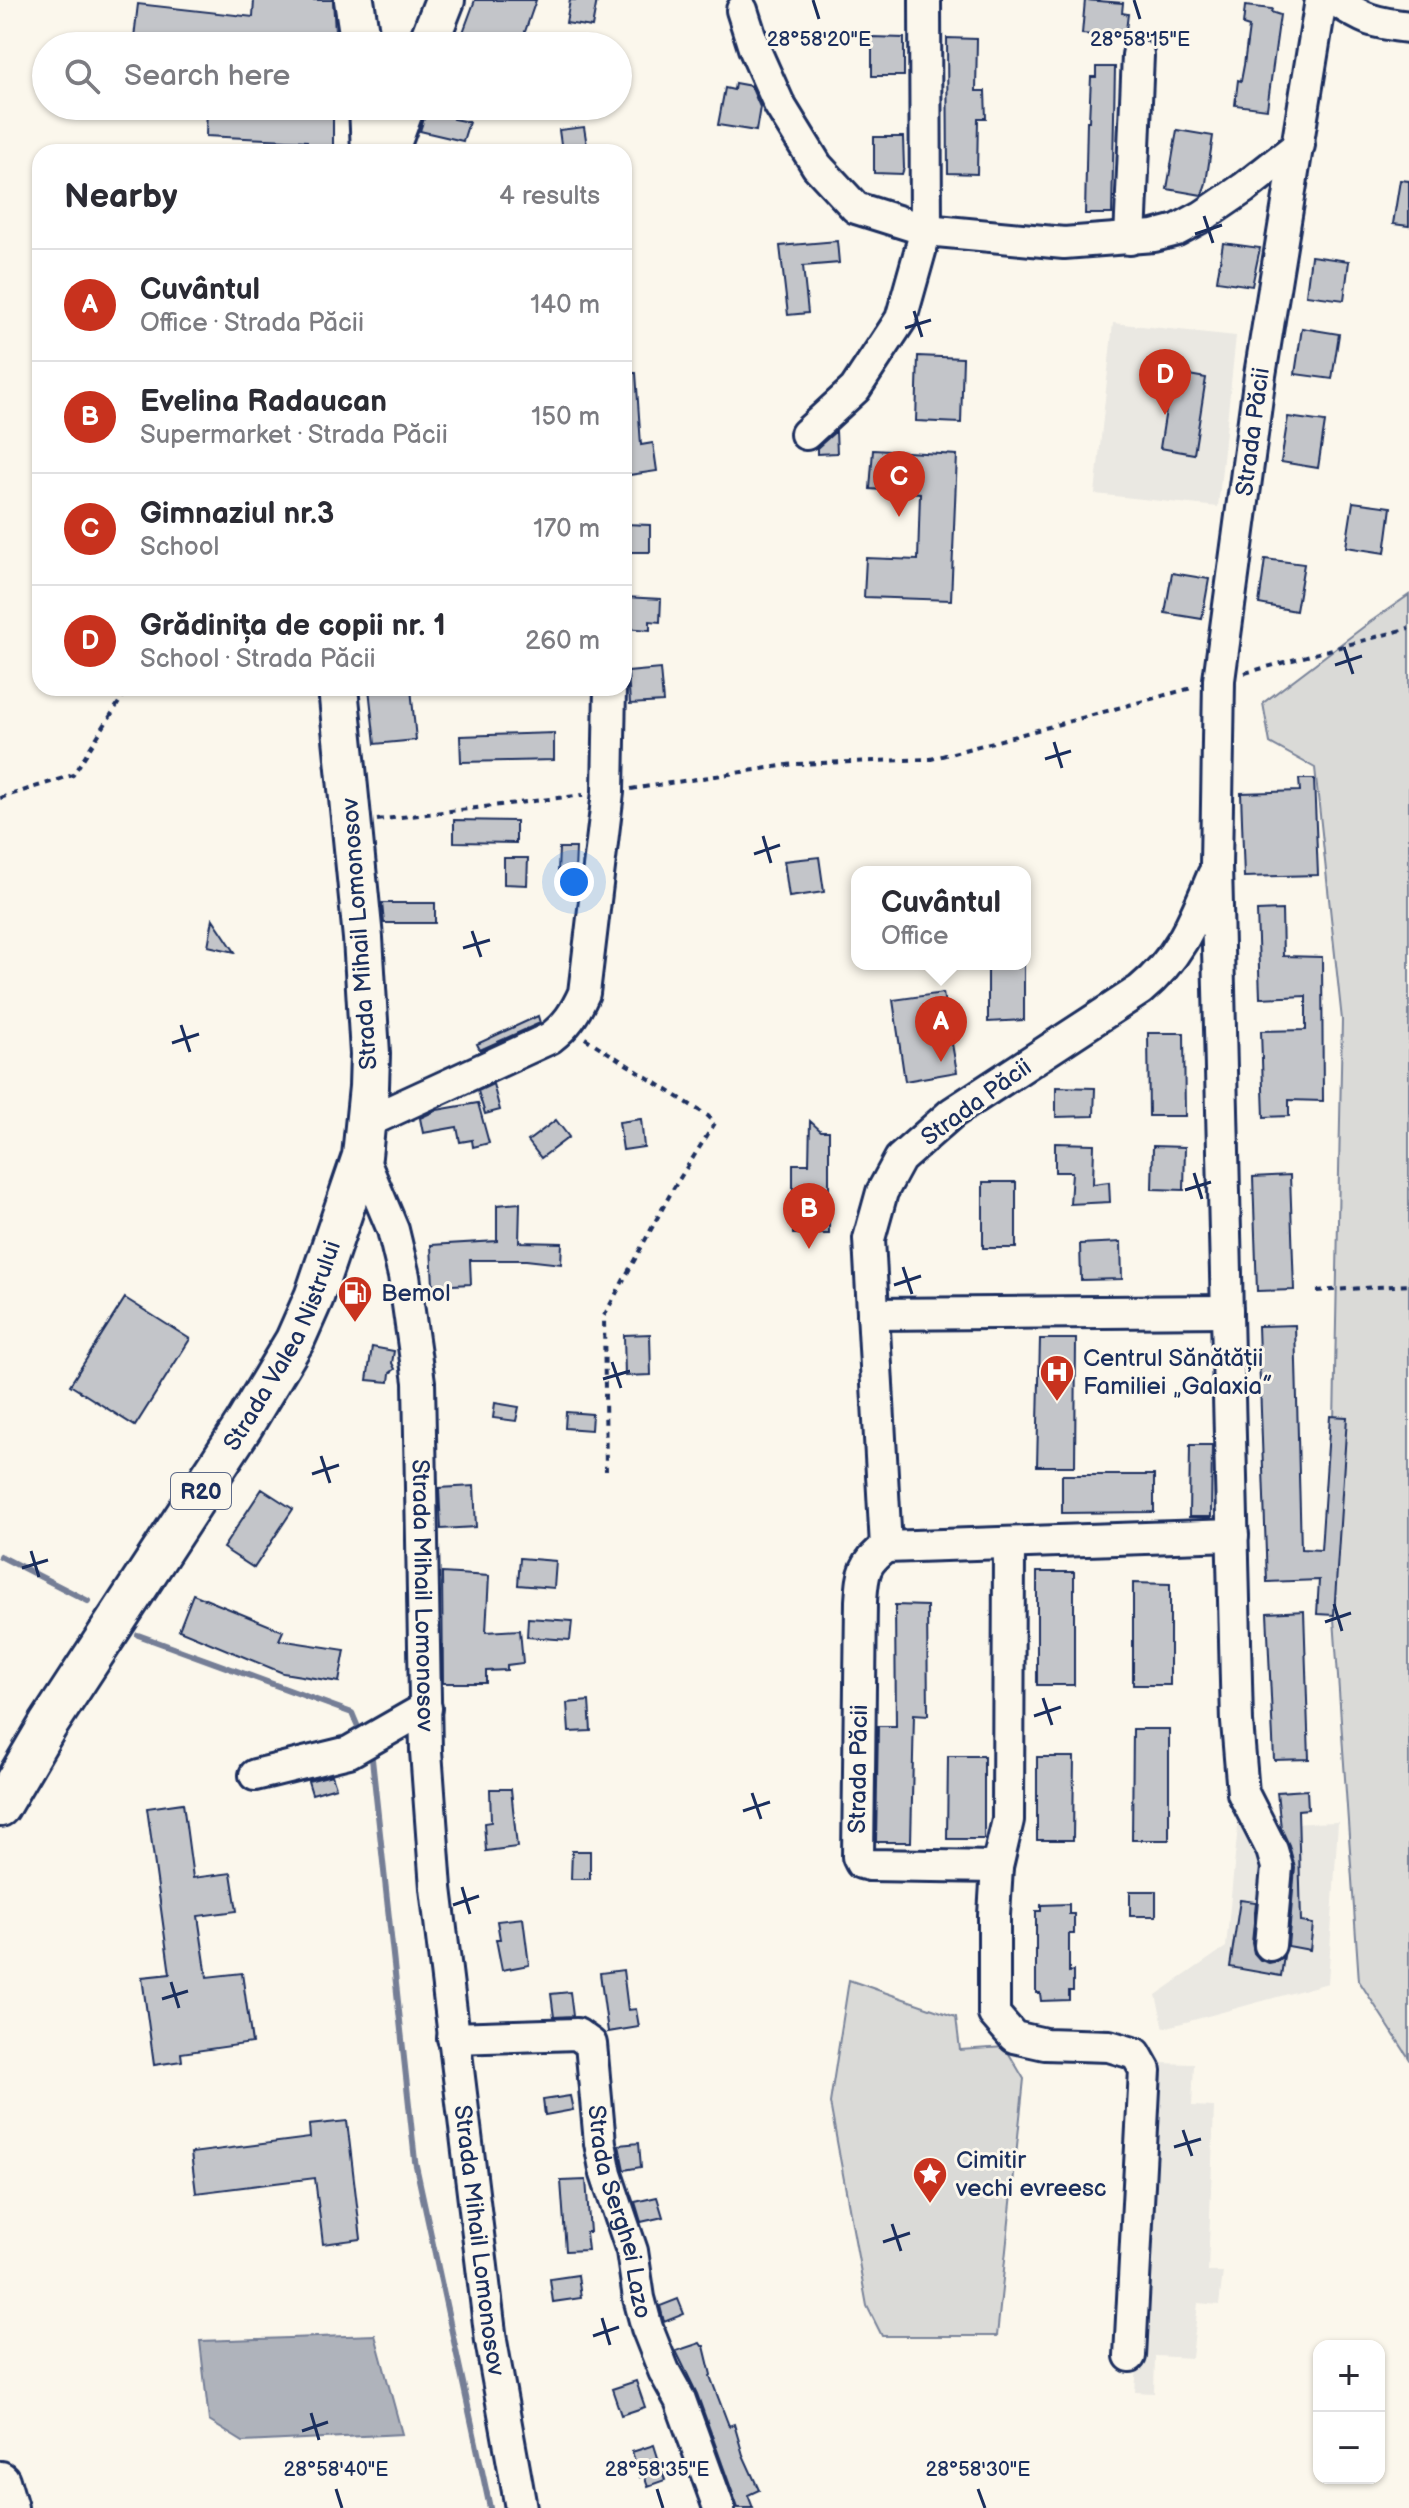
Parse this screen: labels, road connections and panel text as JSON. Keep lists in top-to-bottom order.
{
  "streets": {
    "main road": ["Strada Mihail Lomonosov", "Strada Valea Nistrului", "R20"],
    "street": ["Strada Păcii", "Strada Serghei Lazo"]
  },
  "crossings": [
    ["Strada Mihail Lomonosov", "Strada Valea Nistrului"],
    ["Strada Mihail Lomonosov", "Strada Serghei Lazo"]
  ],
  "places": {
    "fuel station": ["Bemol"],
    "hospital": ["Centrul Sănătății Familiei „Galaxia”"],
    "place": ["Cimitir vechi evreesc"]
  },
  "page": {
    "search": "Search here",
    "heading": ["Nearby", "4 results"],
    "list": [
      {
        "mark": "A",
        "name": "Cuvântul",
        "note": "Office · Strada Păcii",
        "value": "140 m"
      },
      {
        "mark": "B",
        "name": "Evelina Radaucan",
        "note": "Supermarket · Strada Păcii",
        "value": "150 m"
      },
      {
        "mark": "C",
        "name": "Gimnaziul nr.3",
        "note": "School",
        "value": "170 m"
      },
      {
        "mark": "D",
        "name": "Grădinița de copii nr. 1",
        "note": "School · Strada Păcii",
        "value": "260 m"
      }
    ],
    "pins": [
      "D",
      "C",
      "A",
      "B"
    ],
    "popup": ["Cuvântul", "Office"],
    "map_buttons": ["+", "−"]
  },
  "coordinates": [
    "28°58'20\"E",
    "28°58'15\"E",
    "28°58'40\"E",
    "28°58'35\"E",
    "28°58'30\"E"
  ]
}
